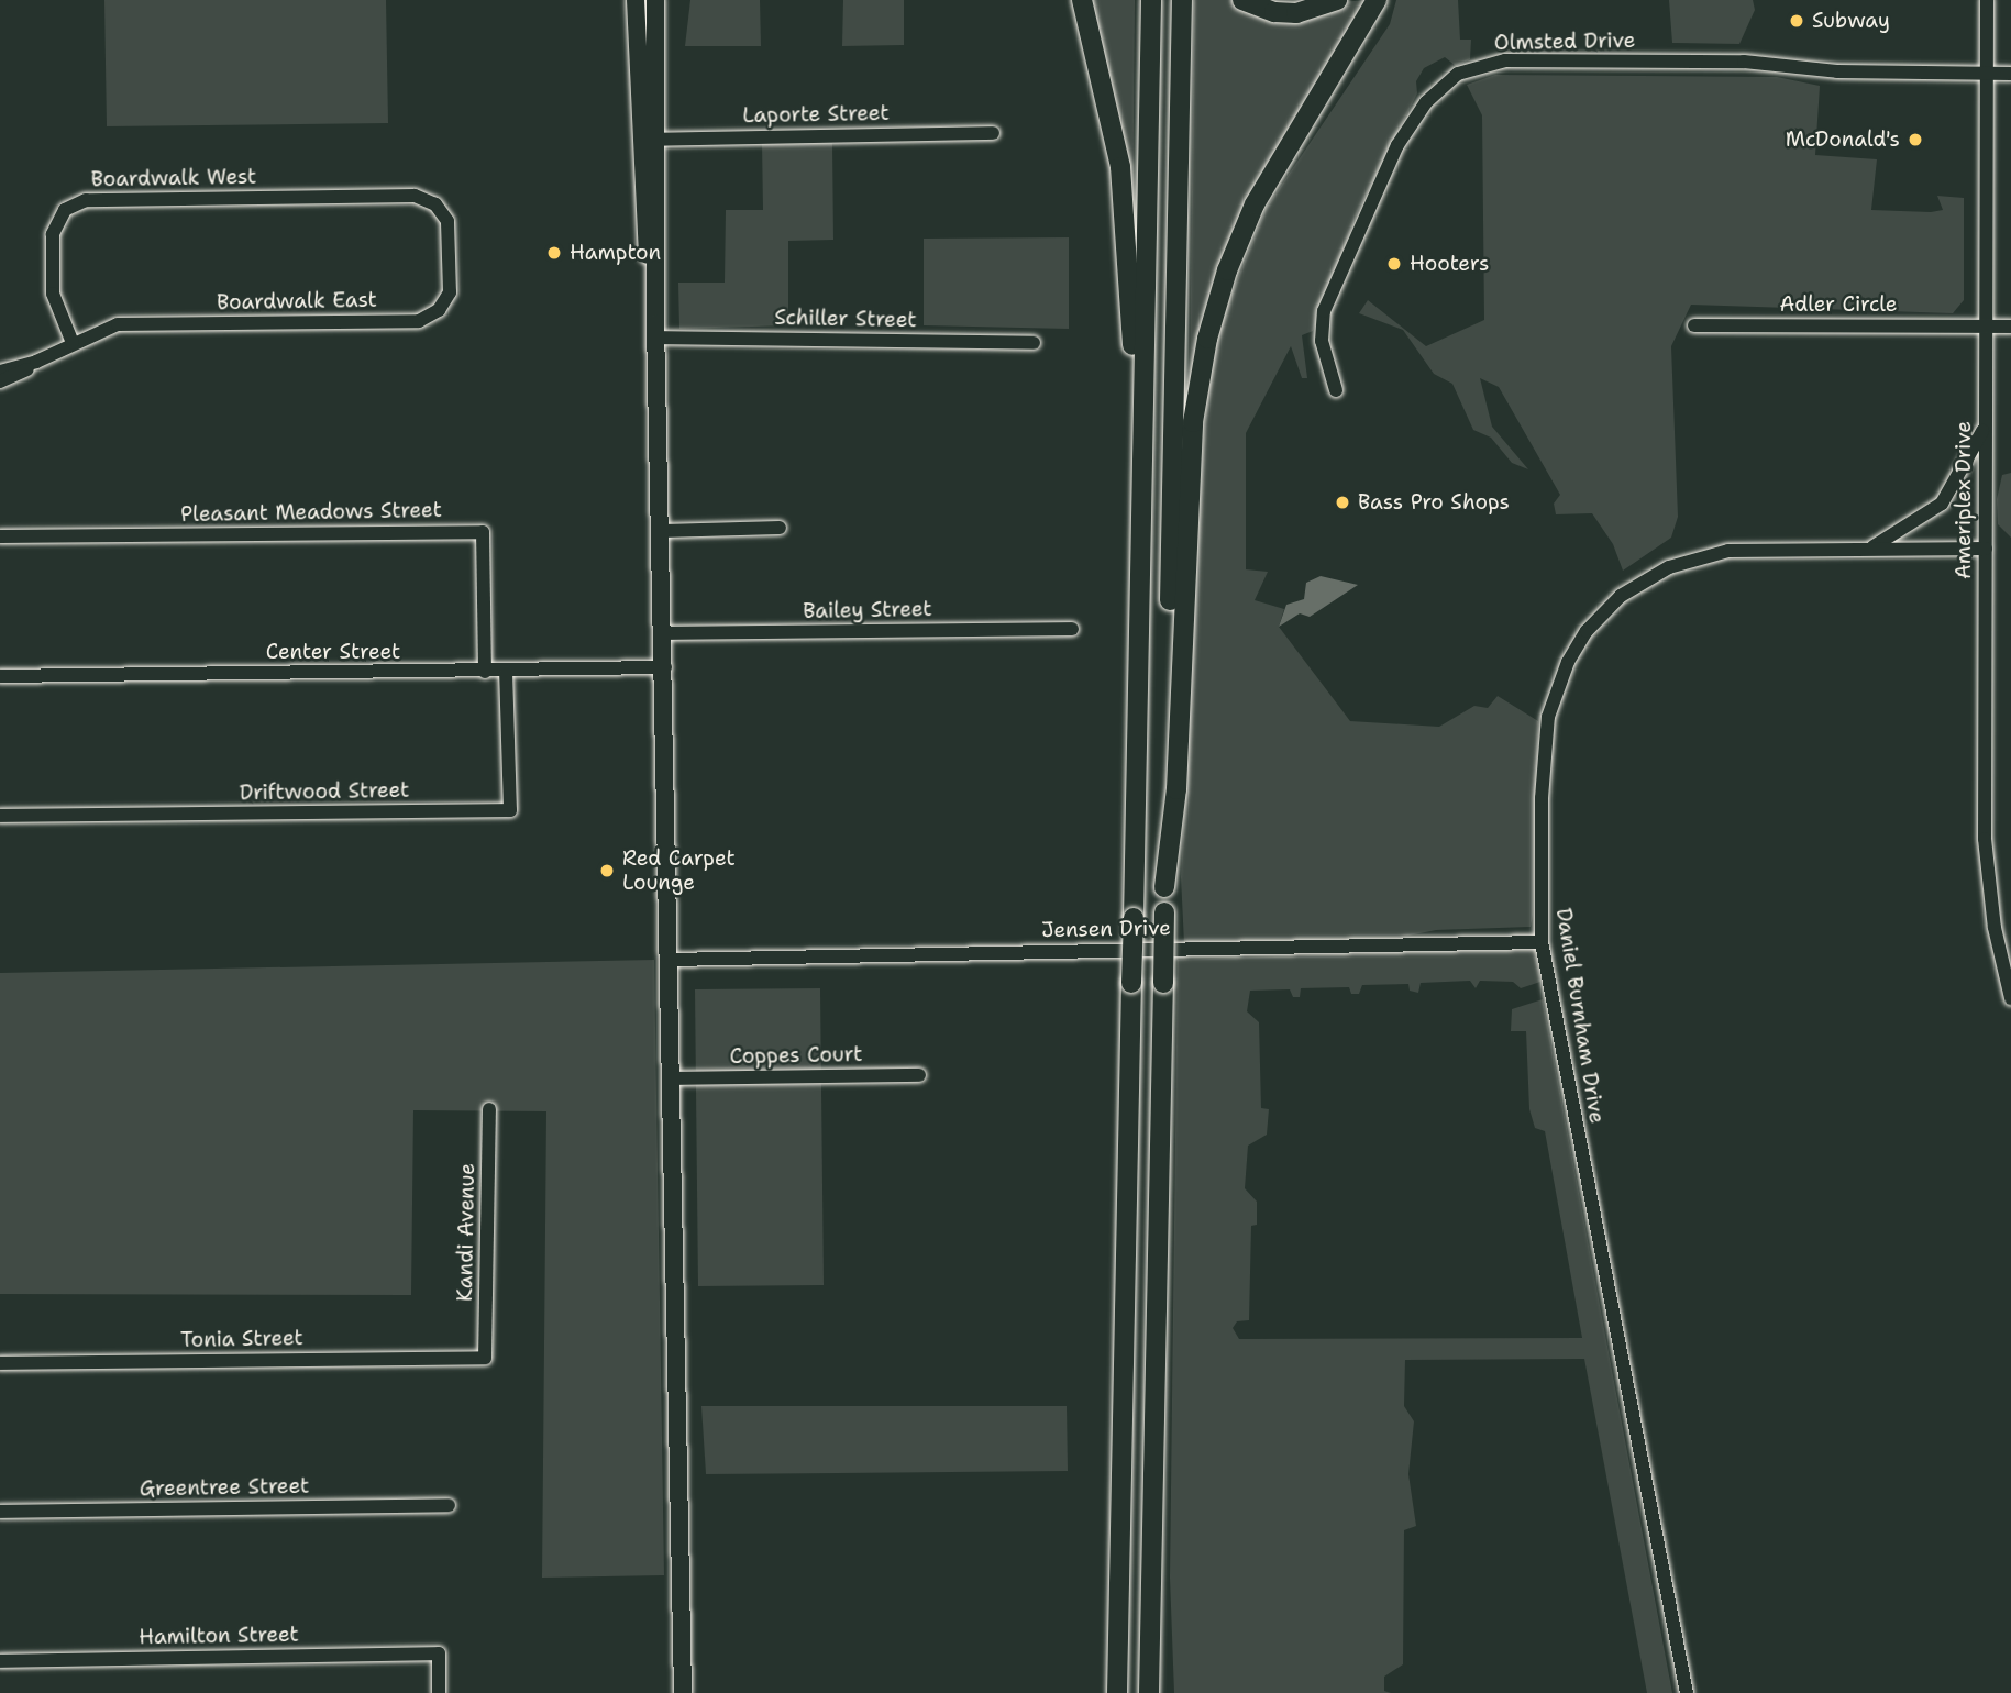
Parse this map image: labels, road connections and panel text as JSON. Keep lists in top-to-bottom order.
{
  "streets": {
    "street": [
      "Olmsted Drive",
      "Laporte Street",
      "Boardwalk West",
      "Boardwalk East",
      "Adler Circle",
      "Schiller Street",
      "Ameriplex Drive",
      "Pleasant Meadows Street",
      "Bailey Street",
      "Center Street",
      "Driftwood Street",
      "Jensen Drive",
      "Daniel Burnham Drive",
      "Coppes Court",
      "Kandi Avenue",
      "Tonia Street",
      "Greentree Street",
      "Hamilton Street"
    ]
  },
  "crossings": [
    ["Olmsted Drive", "Ameriplex Drive"],
    ["Boardwalk West", "Boardwalk East"],
    ["Adler Circle", "Ameriplex Drive"],
    ["Ameriplex Drive", "Daniel Burnham Drive"],
    ["Pleasant Meadows Street", "Center Street"],
    ["Center Street", "Driftwood Street"],
    ["Jensen Drive", "Daniel Burnham Drive"],
    ["Kandi Avenue", "Tonia Street"]
  ],
  "places": [
    "Subway",
    "McDonald's",
    "Hampton",
    "Hooters",
    "Bass Pro Shops",
    "Red Carpet Lounge"
  ]
}
